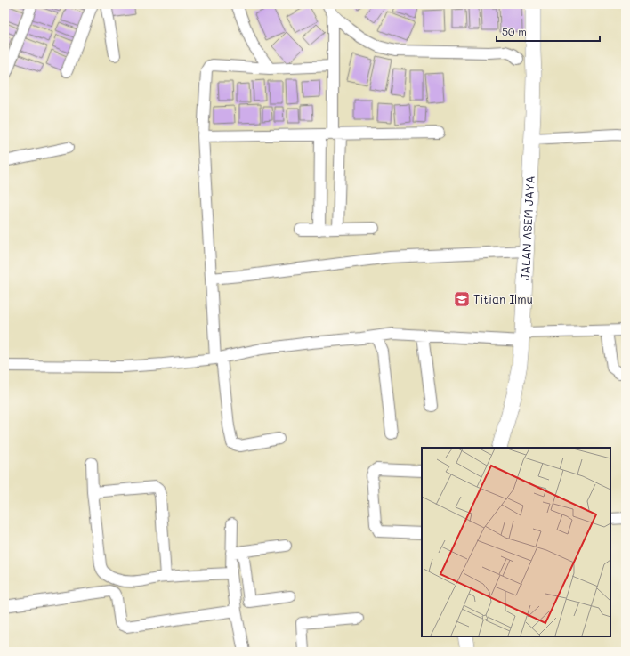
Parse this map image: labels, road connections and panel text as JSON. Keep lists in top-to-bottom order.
{
  "streets": {
    "main road": ["JALAN ASEM JAYA"]
  },
  "places": {
    "school or university": ["Titian Ilmu"]
  },
  "scale_bar": "50 m"
}
